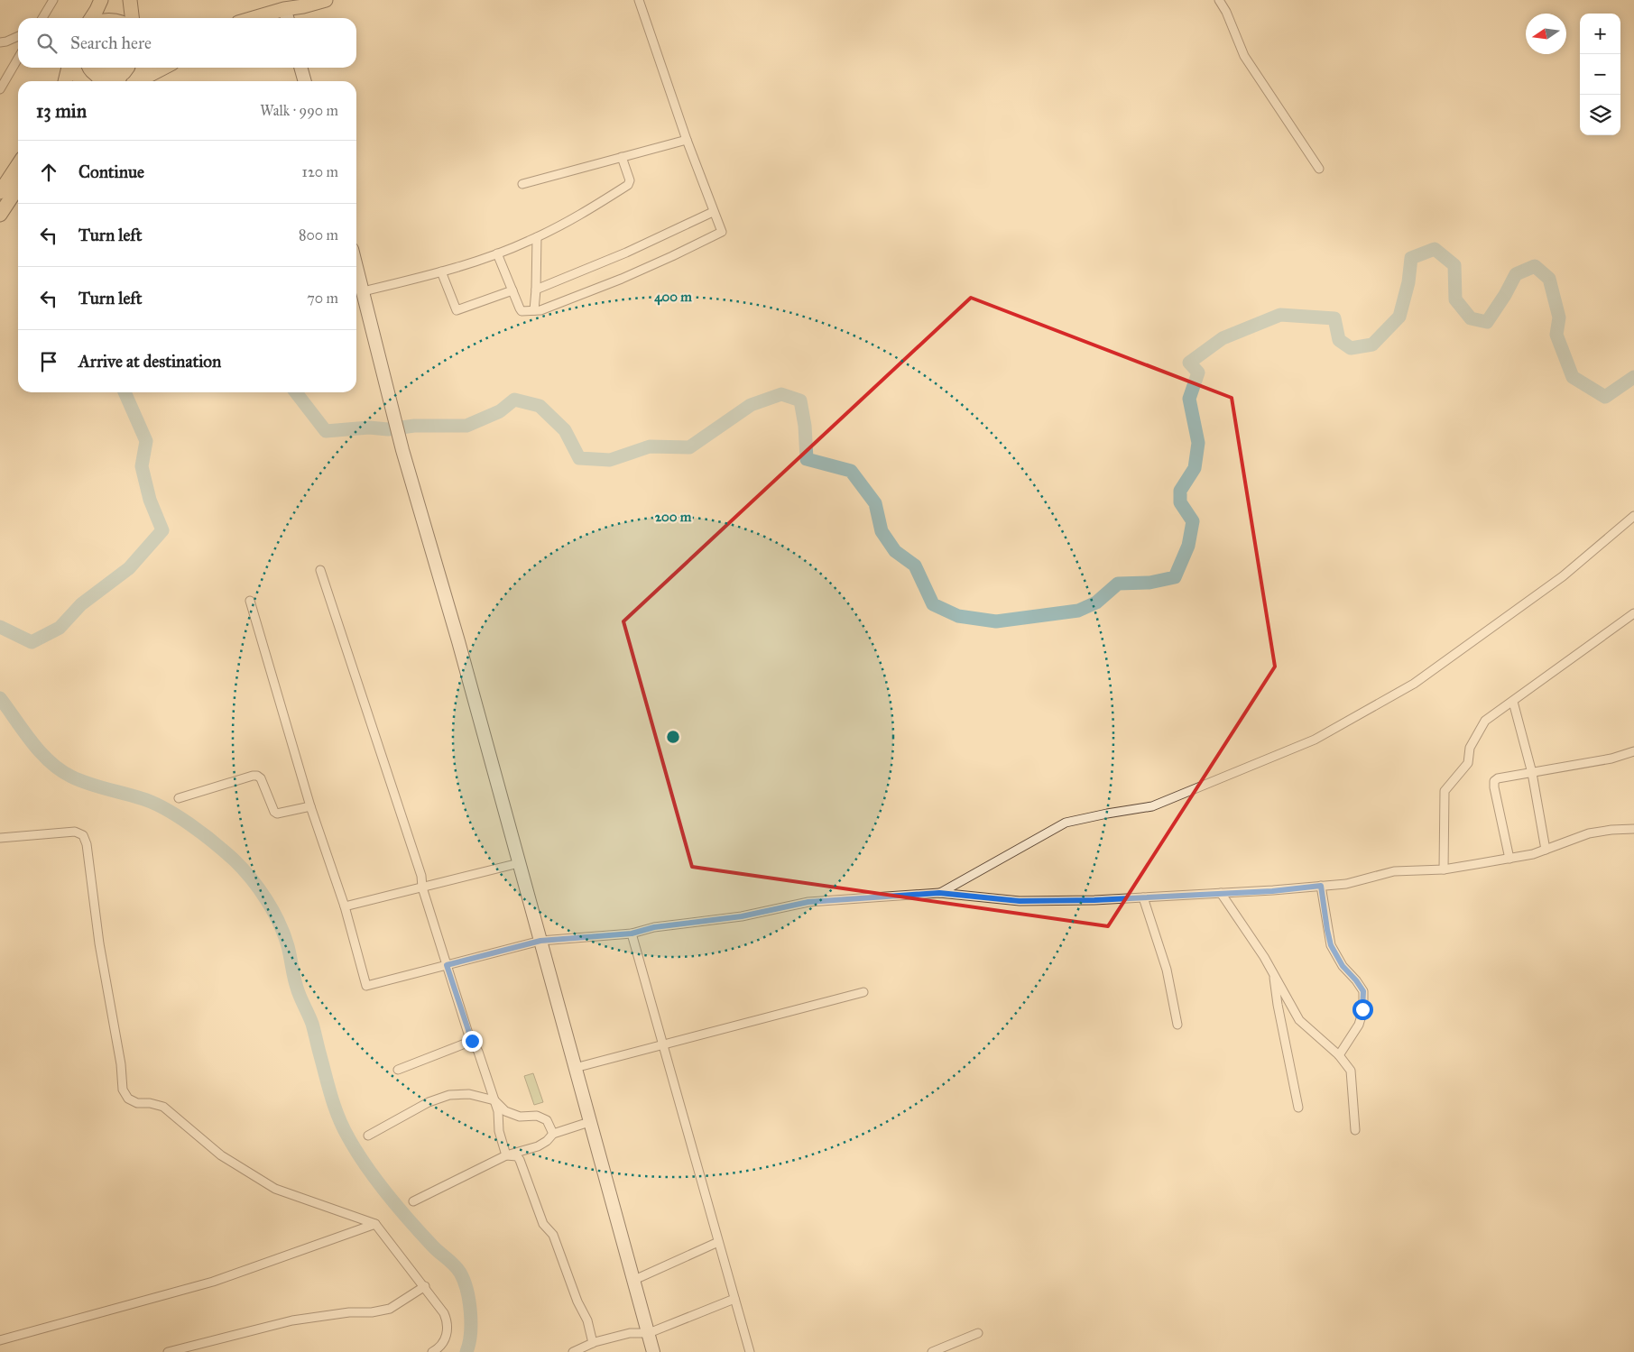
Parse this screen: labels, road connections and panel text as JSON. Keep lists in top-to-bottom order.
{
  "north": "left",
  "page": {
    "map_buttons": ["+", "−"],
    "search": "Search here",
    "heading": ["13 min", "Walk · 990 m"],
    "list": [
      ["Continue", "120 m"],
      ["Turn left", "800 m"],
      ["Turn left", "70 m"],
      "Arrive at destination"
    ]
  },
  "rings": ["400 m", "200 m"]
}
